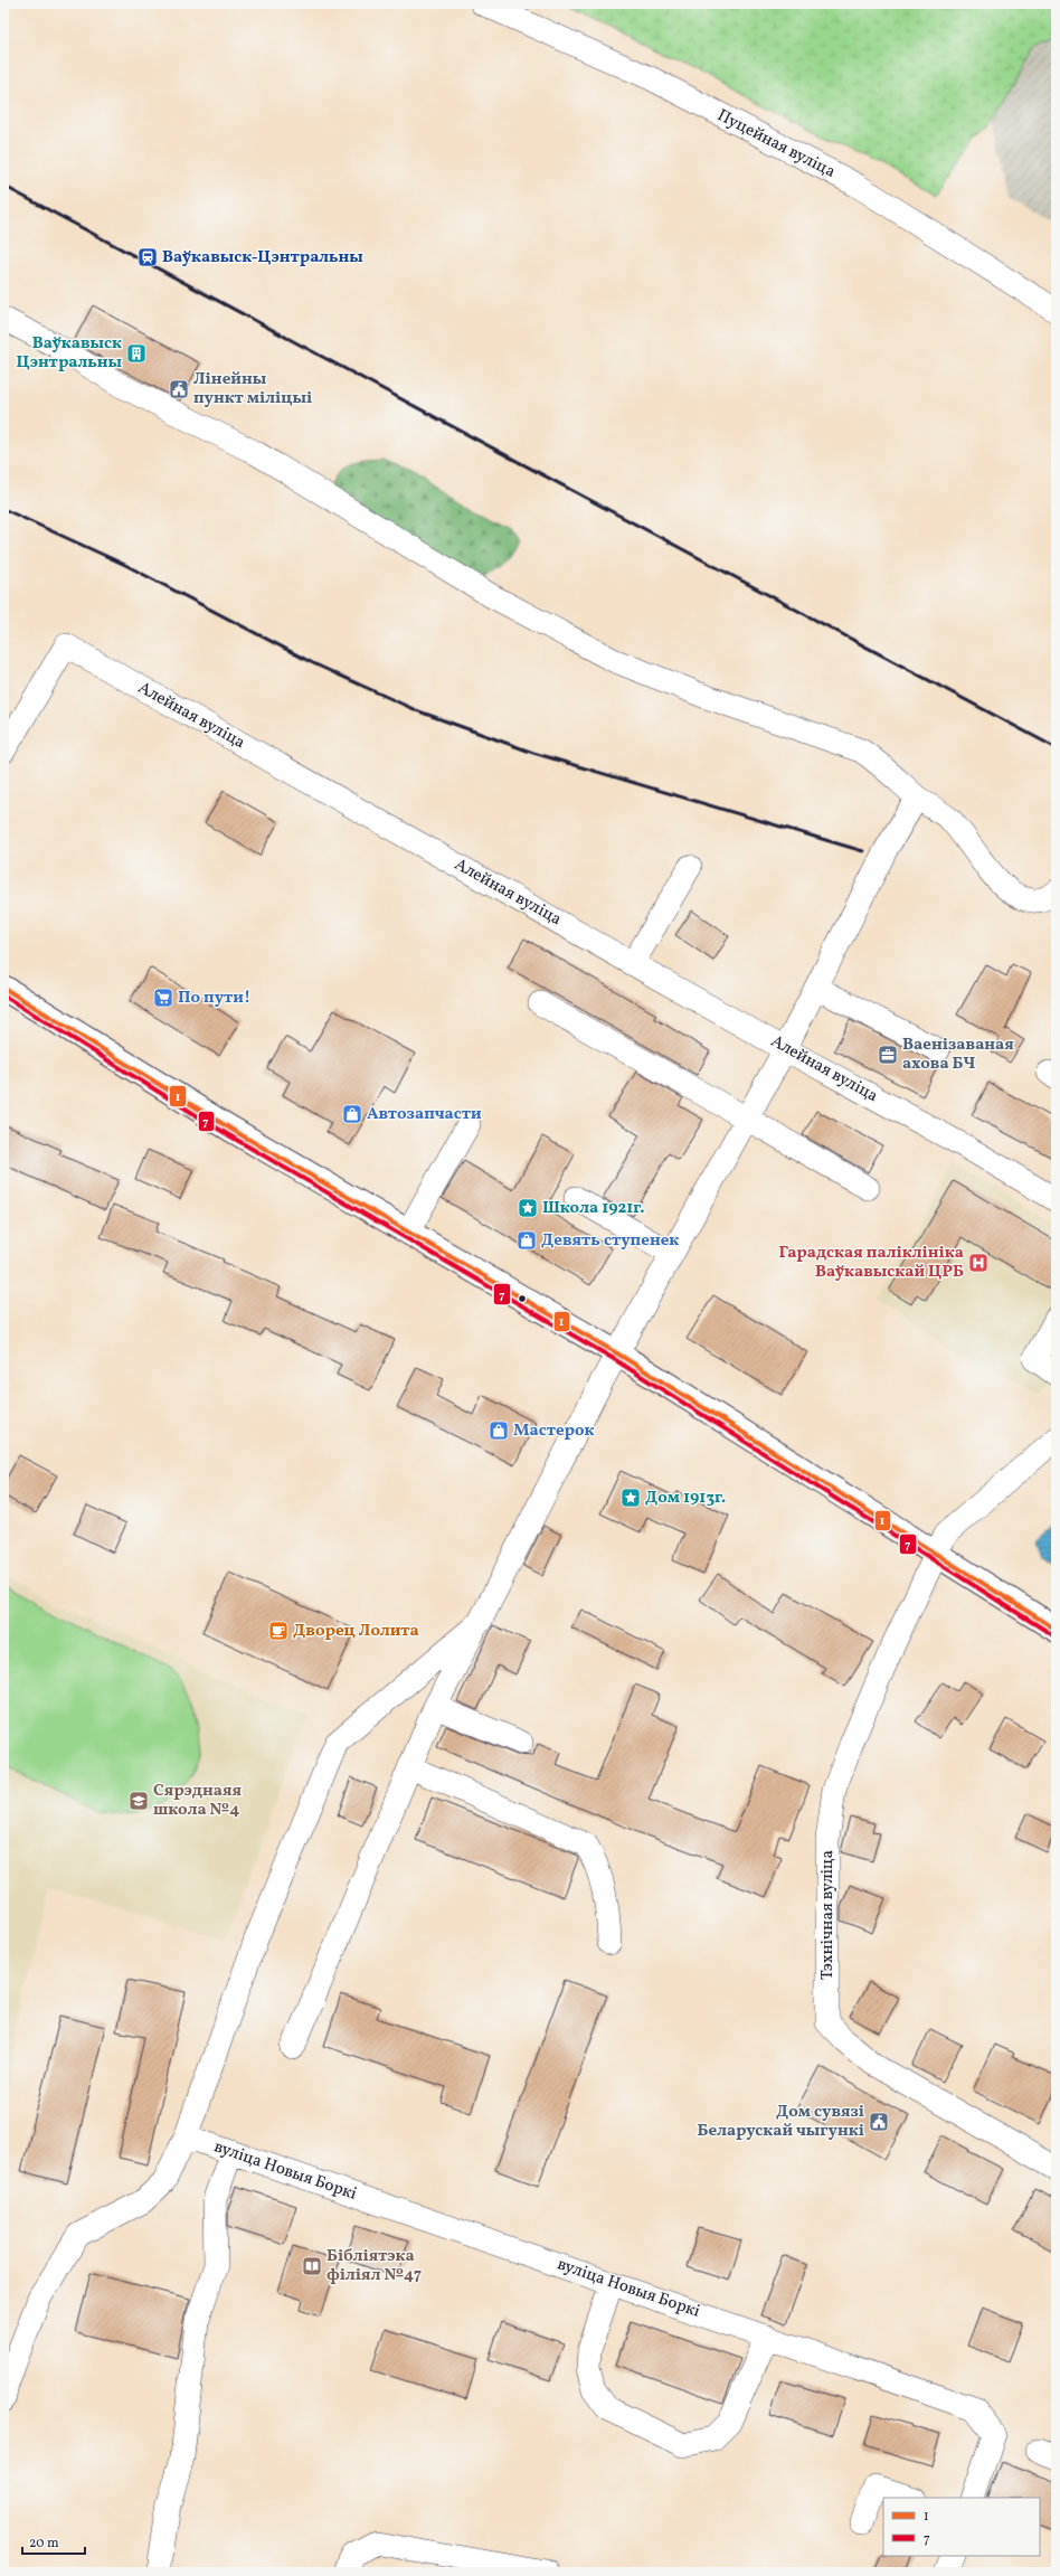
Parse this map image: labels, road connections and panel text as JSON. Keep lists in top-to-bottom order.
{
  "streets": {
    "street": [
      "Пуцейная вуліца",
      "Алейная вуліца",
      "Тэхнічная вуліца",
      "вуліца Новыя Боркі"
    ]
  },
  "places": {
    "station": ["Ваўкавыск-Цэнтральны"],
    "building": ["Ваўкавыск Цэнтральны"],
    "public building": ["Лінейны пункт міліцыі", "Дом сувязі Беларускай чыгункі"],
    "supermarket": ["По пути!"],
    "office": ["Ваенізаваная ахова БЧ"],
    "shop": ["Автозапчасти", "Девять ступенек", "Мастерок"],
    "place": ["Школа 1921г.", "Дом 1913г."],
    "hospital": ["Гарадская паліклініка Ваўкавыскай ЦРБ"],
    "cafe": ["Дворец Лолита"],
    "school or university": ["Сярэднаяя школа №4"],
    "library": ["Бібліятэка філіял №47"]
  },
  "lines": ["transit line 1", "transit line 7"],
  "legend": ["1", "7"],
  "scale_bar": "20 m"
}
